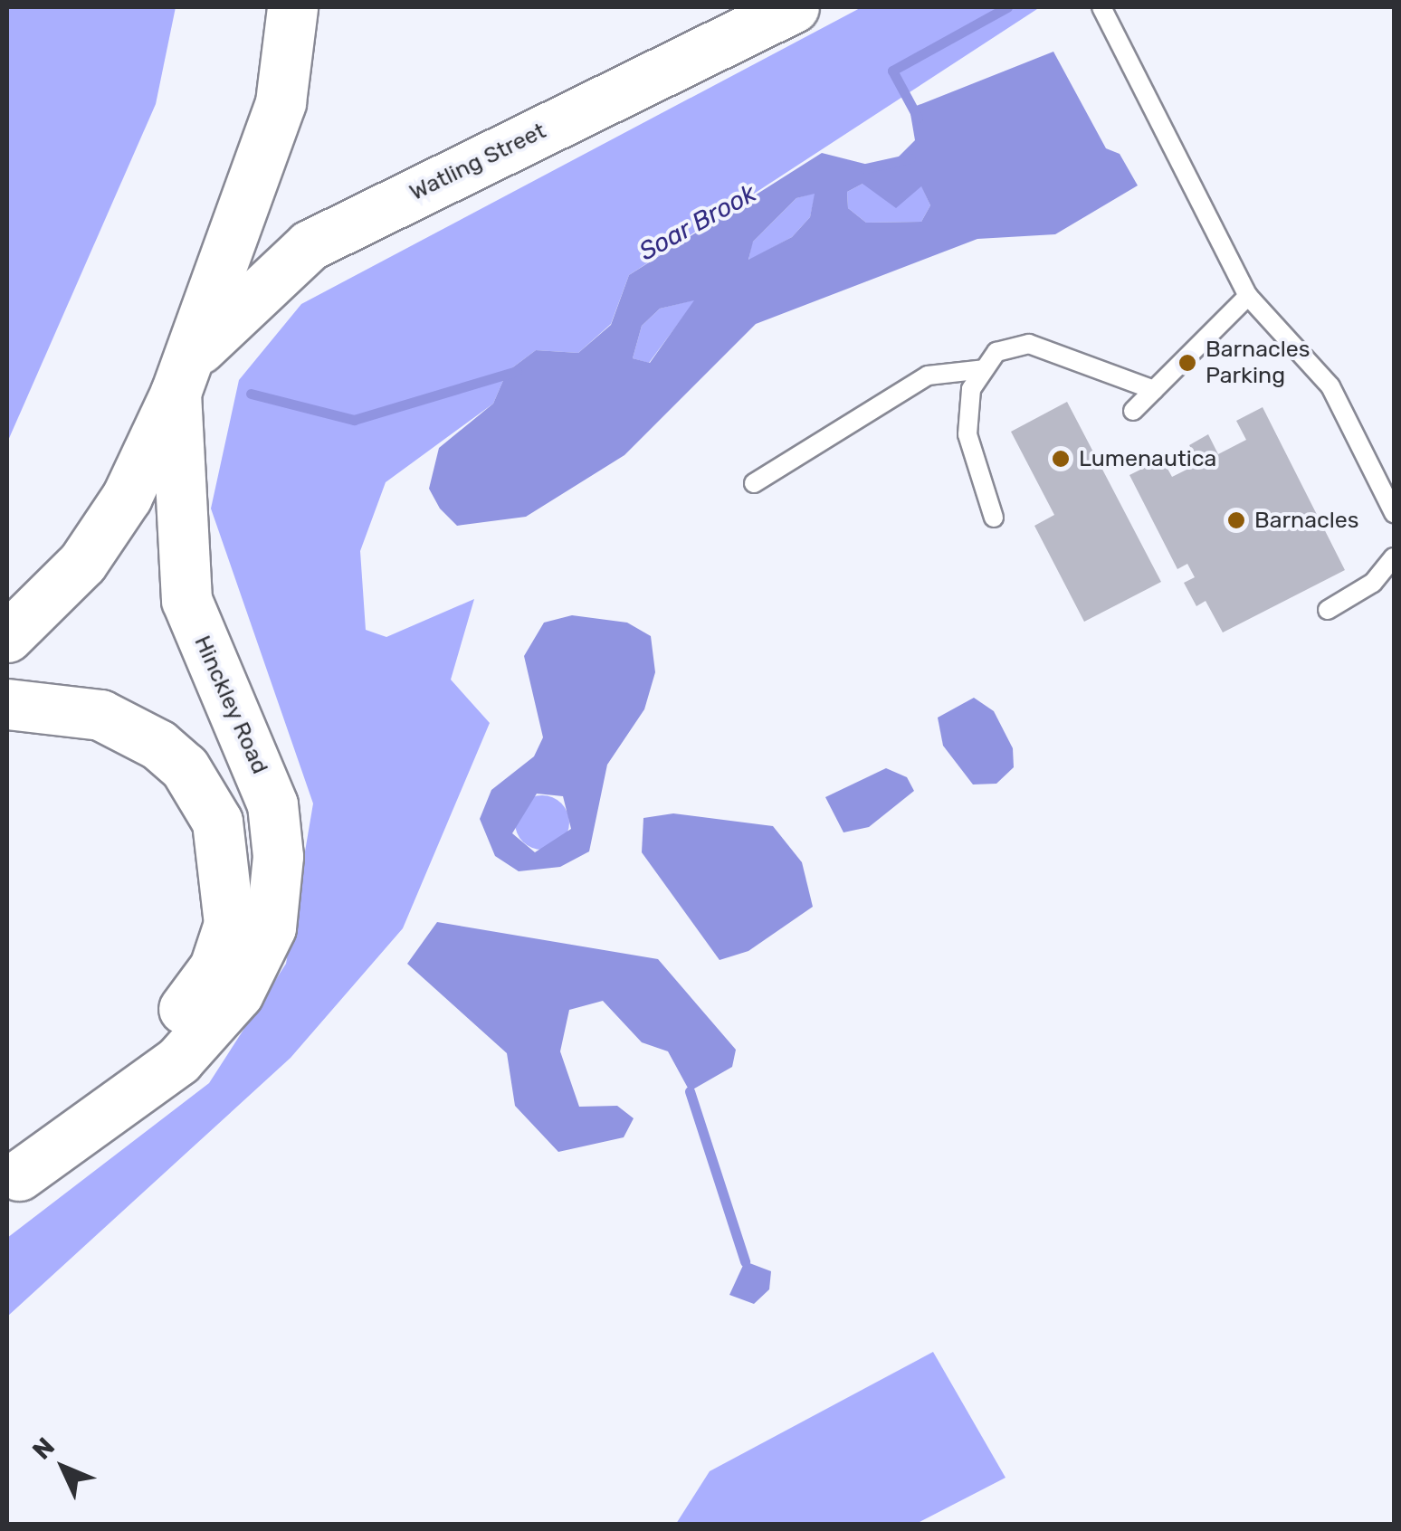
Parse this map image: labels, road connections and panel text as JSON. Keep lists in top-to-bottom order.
{
  "streets": {
    "main road": ["Watling Street", "Hinckley Road"]
  },
  "crossings": [
    ["Watling Street", "Hinckley Road"]
  ],
  "water": ["Soar Brook"],
  "places": ["Barnacles Parking", "Lumenautica", "Barnacles"],
  "north": "top left"
}
